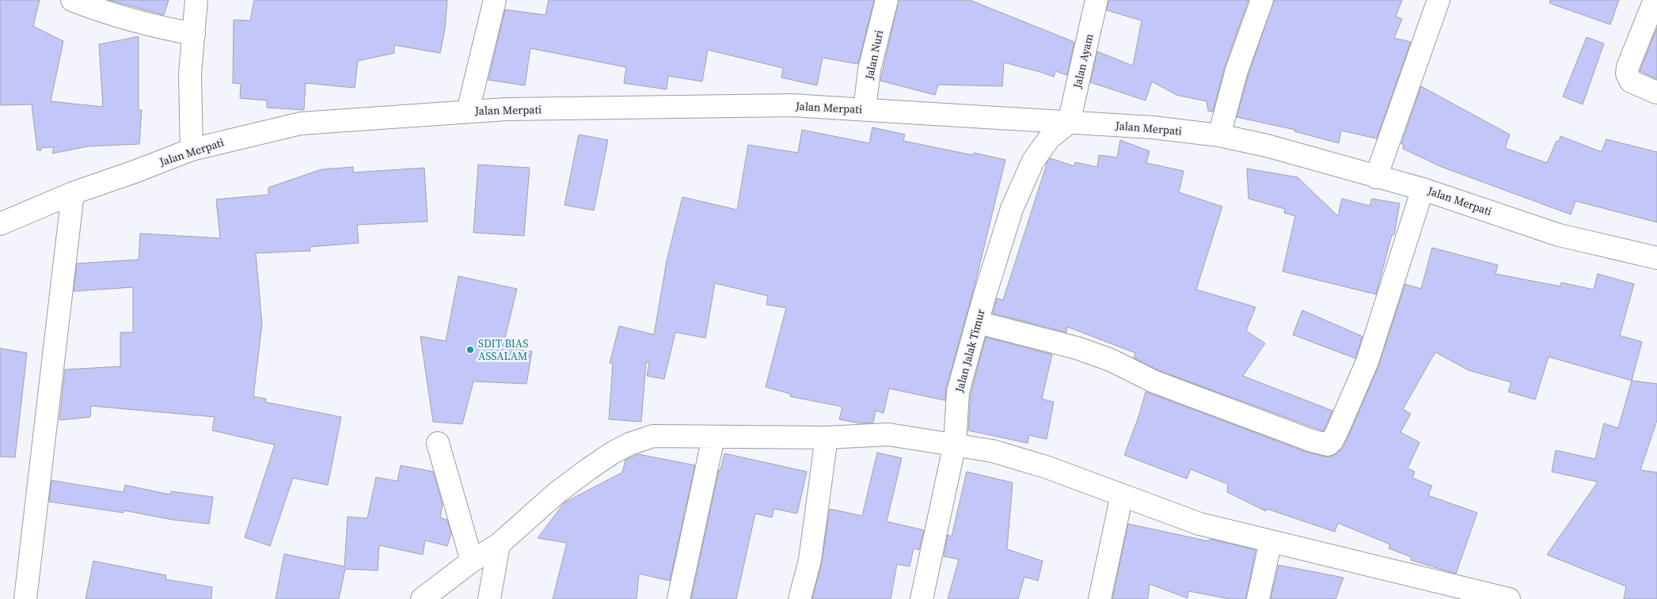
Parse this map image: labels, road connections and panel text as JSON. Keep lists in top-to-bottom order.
{
  "streets": {
    "street": [
      "Jalan Nuri",
      "Jalan Ayam",
      "Jalan Merpati",
      "Jalan Jalak Timur"
    ]
  },
  "crossings": [
    ["Jalan Nuri", "Jalan Merpati"],
    ["Jalan Ayam", "Jalan Merpati"],
    ["Jalan Ayam", "Jalan Jalak Timur"],
    ["Jalan Merpati", "Jalan Jalak Timur"]
  ],
  "places": ["SDIT BIAS ASSALAM"]
}
